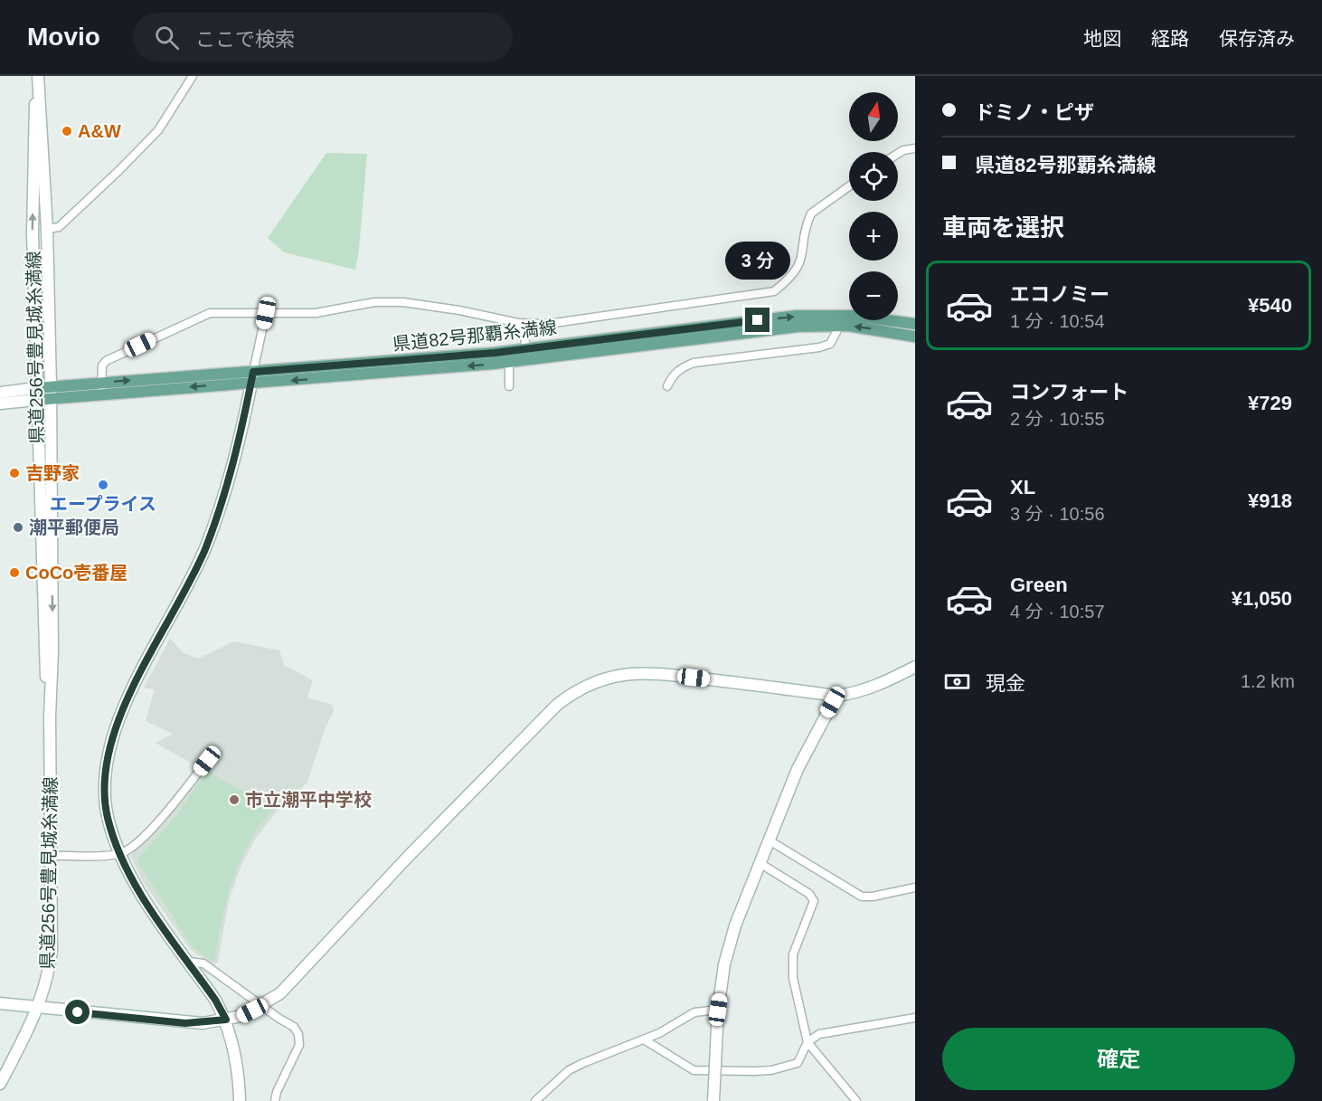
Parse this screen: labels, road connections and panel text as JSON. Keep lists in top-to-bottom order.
{
  "streets": {
    "main road": ["県道82号那覇糸満線"],
    "street": ["県道256号豊見城糸満線"]
  },
  "crossings": [
    ["県道82号那覇糸満線", "県道256号豊見城糸満線"]
  ],
  "places": [
    "A&W",
    "吉野家",
    "エープライス",
    "潮平郵便局",
    "CoCo壱番屋",
    "市立潮平中学校"
  ],
  "north": "top",
  "page": {
    "header": "Movio",
    "search": "ここで検索",
    "nav": ["地図", "経路", "保存済み"],
    "banner": ["ドミノ・ピザ", "県道82号那覇糸満線"],
    "map_buttons": ["+", "−"],
    "heading": "車両を選択",
    "bubble": "3 分",
    "list": [
      {
        "name": "エコノミー",
        "note": "1 分 · 10:54",
        "value": "¥540"
      },
      {
        "name": "コンフォート",
        "note": "2 分 · 10:55",
        "value": "¥729"
      },
      {
        "name": "XL",
        "note": "3 分 · 10:56",
        "value": "¥918"
      },
      {
        "name": "Green",
        "note": "4 分 · 10:57",
        "value": "¥1,050"
      }
    ],
    "pay": ["現金", "1.2 km"],
    "buttons": "確定"
  }
}
